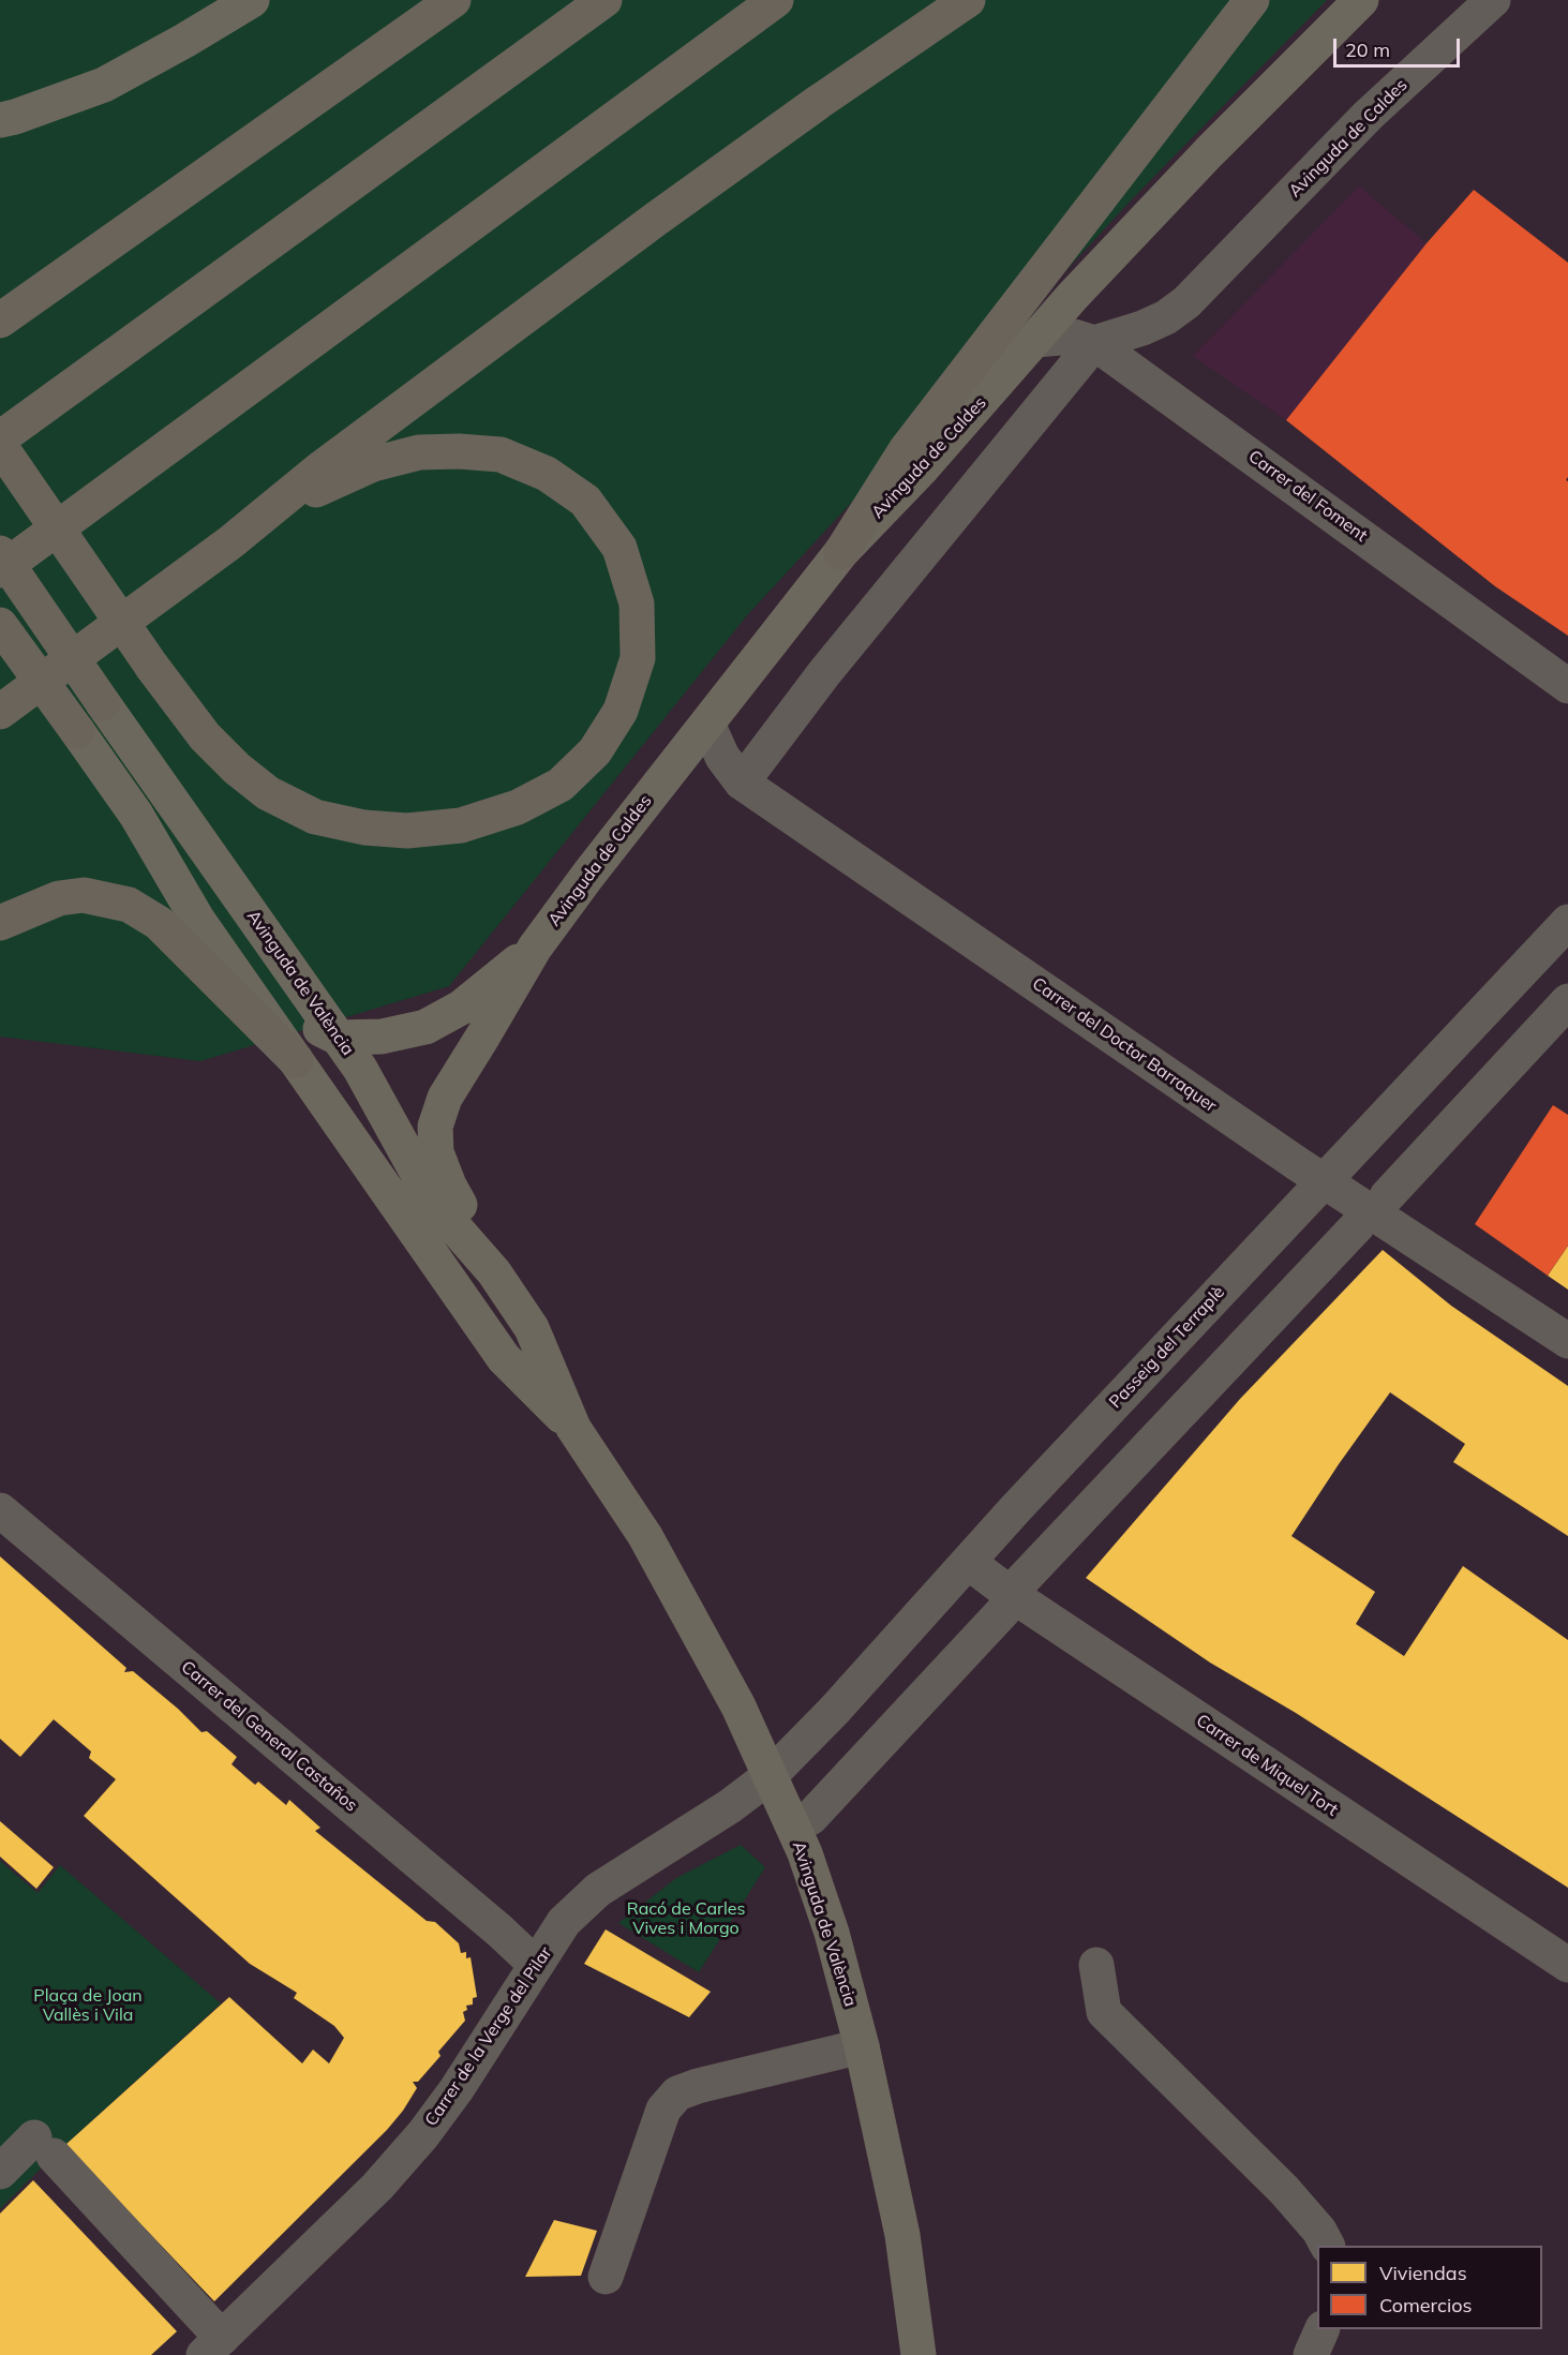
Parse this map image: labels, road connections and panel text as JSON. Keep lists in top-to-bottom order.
{
  "streets": {
    "highway": ["Avinguda de València"],
    "main road": ["Avinguda de Caldes"],
    "street": [
      "Carrer del Foment",
      "Carrer del Doctor Barraquer",
      "Passeig del Terraplè",
      "Carrer del General Castaños",
      "Carrer de Miquel Tort",
      "Carrer de la Verge del Pilar"
    ]
  },
  "crossings": [
    ["Avinguda de Caldes", "Carrer del Foment"],
    ["Avinguda de Caldes", "Avinguda de València"],
    ["Avinguda de Caldes", "Carrer del Doctor Barraquer"],
    ["Avinguda de València", "Passeig del Terraplè"],
    ["Avinguda de València", "Carrer de la Verge del Pilar"],
    ["Carrer del Doctor Barraquer", "Passeig del Terraplè"],
    ["Passeig del Terraplè", "Carrer de Miquel Tort"],
    ["Passeig del Terraplè", "Carrer de la Verge del Pilar"],
    ["Carrer del General Castaños", "Carrer de la Verge del Pilar"]
  ],
  "parks": ["Racó de Carles Vives i Morgo", "Plaça de Joan Vallès i Vila"],
  "legend": ["Viviendas", "Comercios"],
  "scale_bar": "20 m"
}
